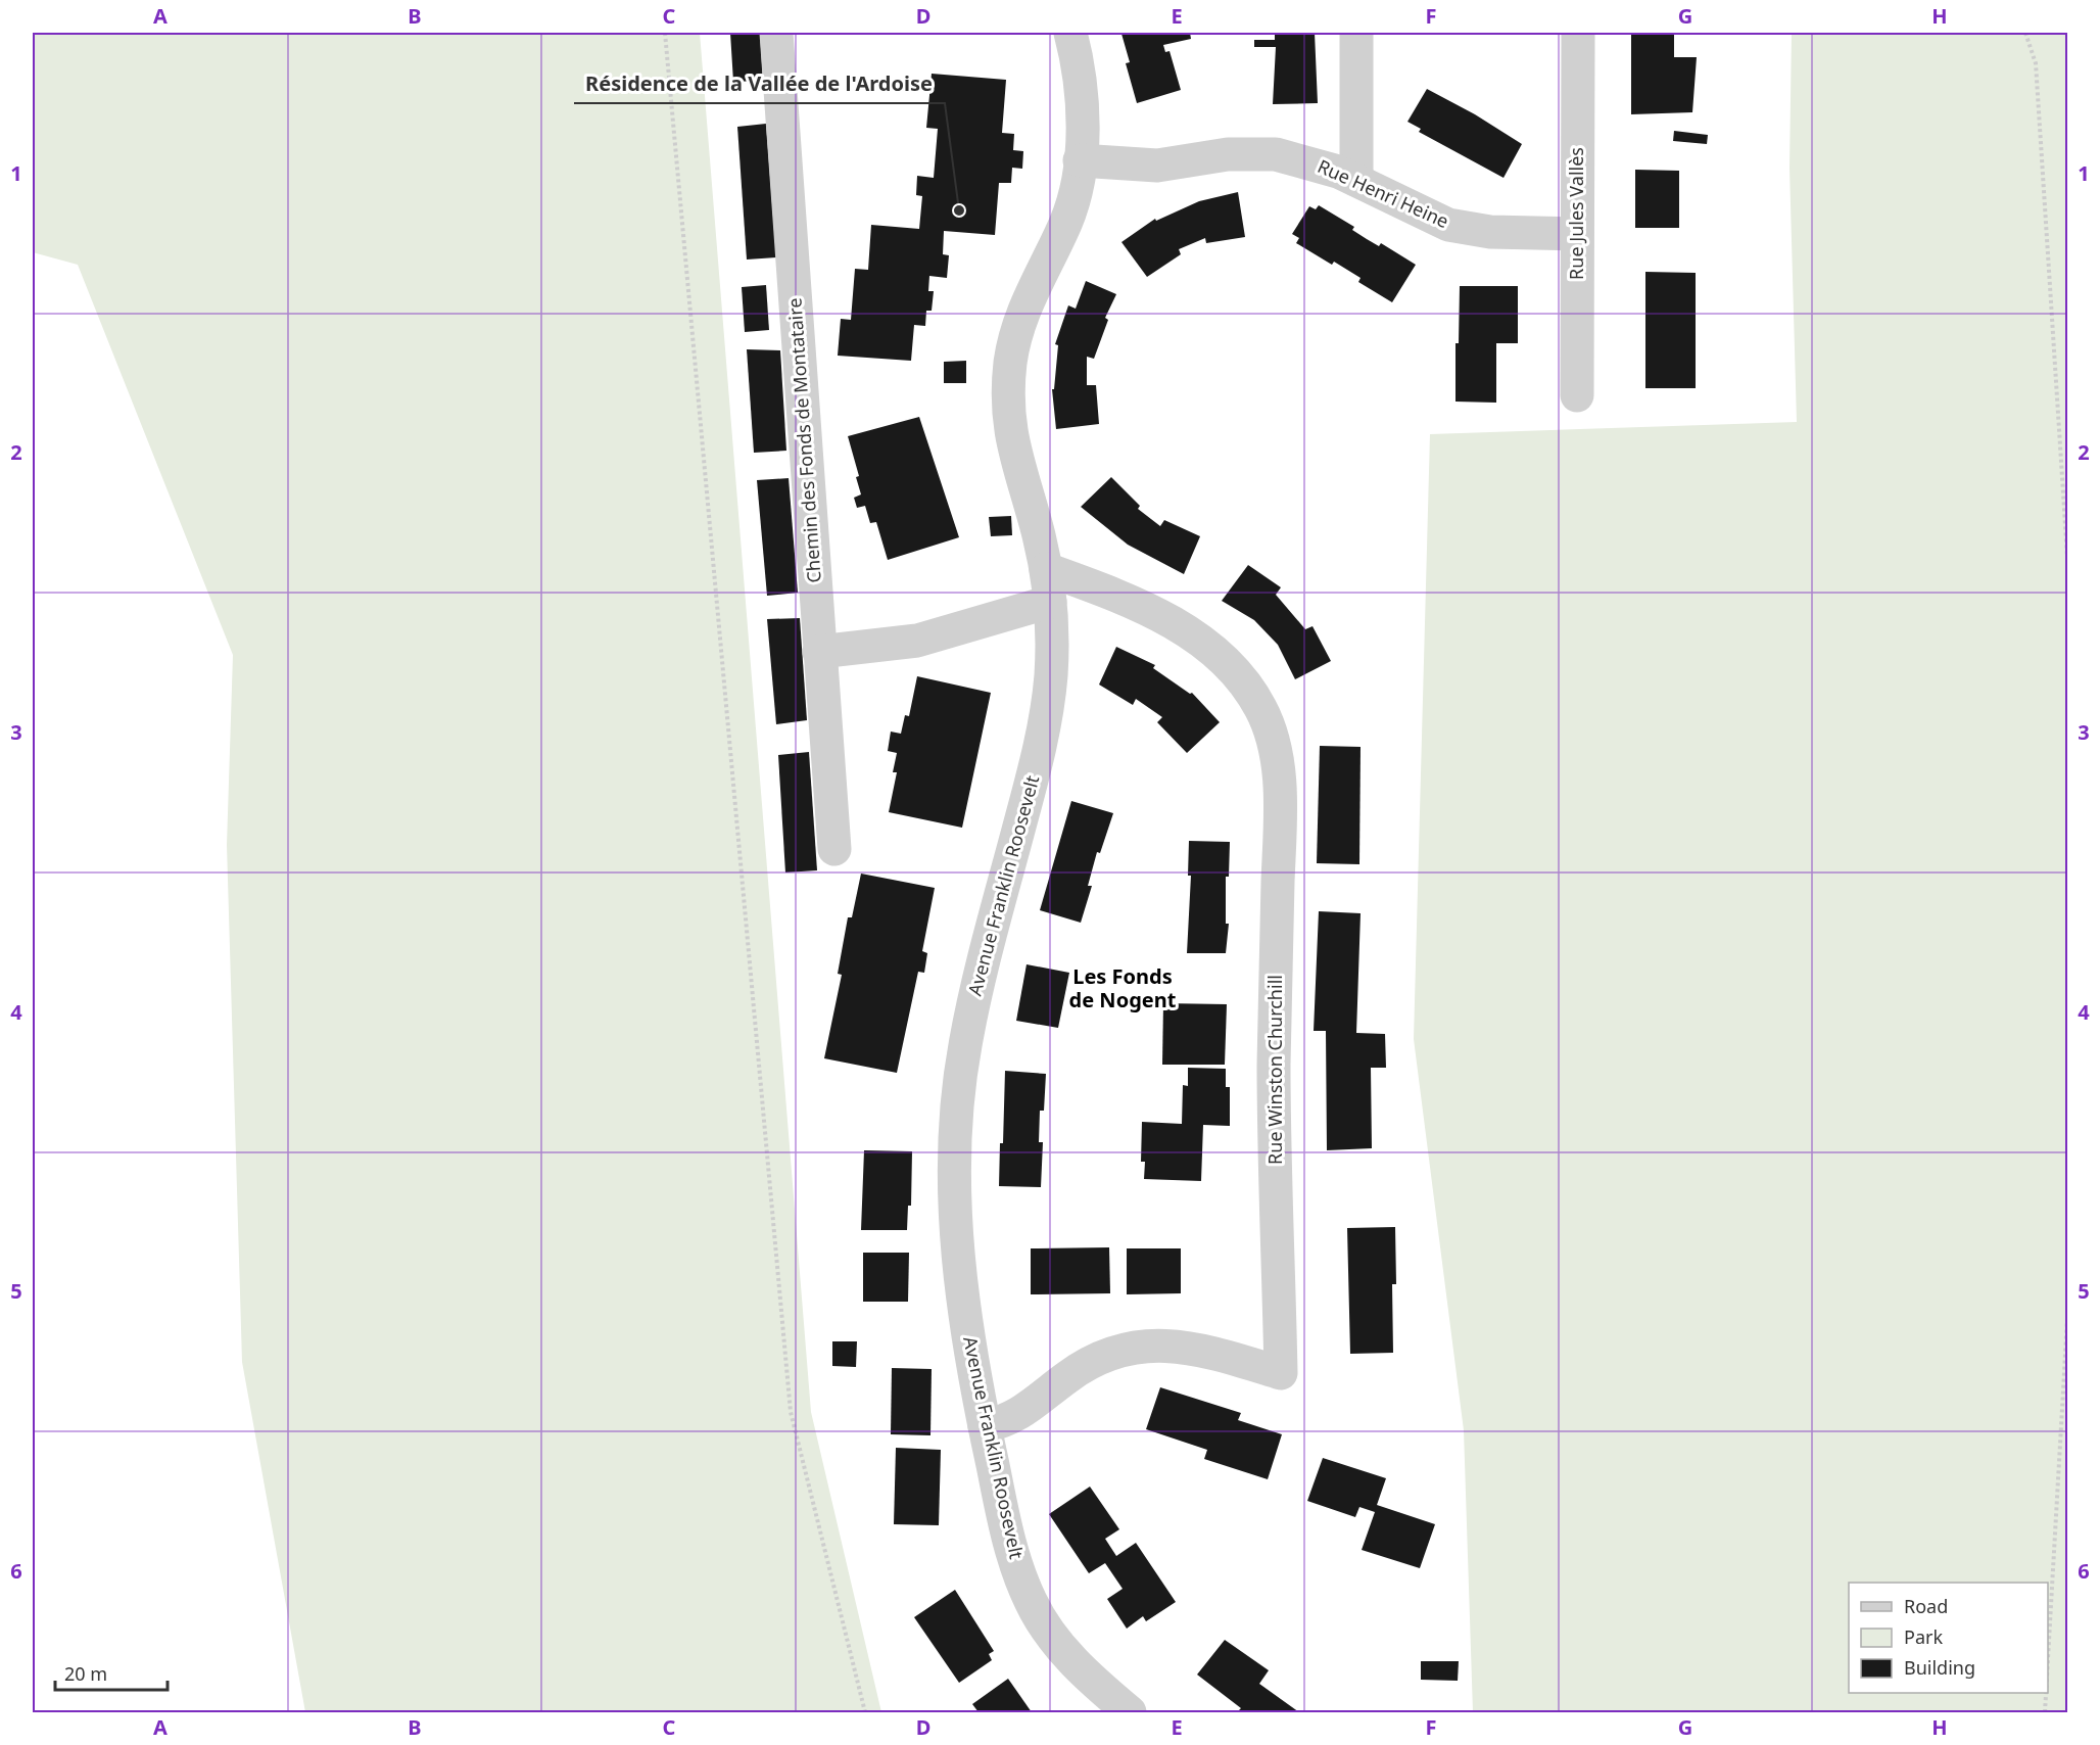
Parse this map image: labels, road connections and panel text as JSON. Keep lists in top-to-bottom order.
{
  "streets": {
    "street": [
      "Rue Henri Heine",
      "Rue Jules Vallès",
      "Chemin des Fonds de Montataire",
      "Avenue Franklin Roosevelt",
      "Rue Winston Churchill"
    ]
  },
  "crossings": [
    ["Rue Henri Heine", "Rue Jules Vallès"],
    ["Rue Henri Heine", "Avenue Franklin Roosevelt"],
    ["Avenue Franklin Roosevelt", "Rue Winston Churchill"]
  ],
  "districts": ["Les Fonds de Nogent"],
  "places": ["Résidence de la Vallée de l'Ardoise"],
  "legend": ["Road", "Park", "Building"],
  "scale_bar": "20 m",
  "grid": {
    "columns": [
      "A",
      "B",
      "C",
      "D",
      "E",
      "F",
      "G",
      "H"
    ],
    "rows": [
      "1",
      "2",
      "3",
      "4",
      "5",
      "6"
    ]
  }
}
